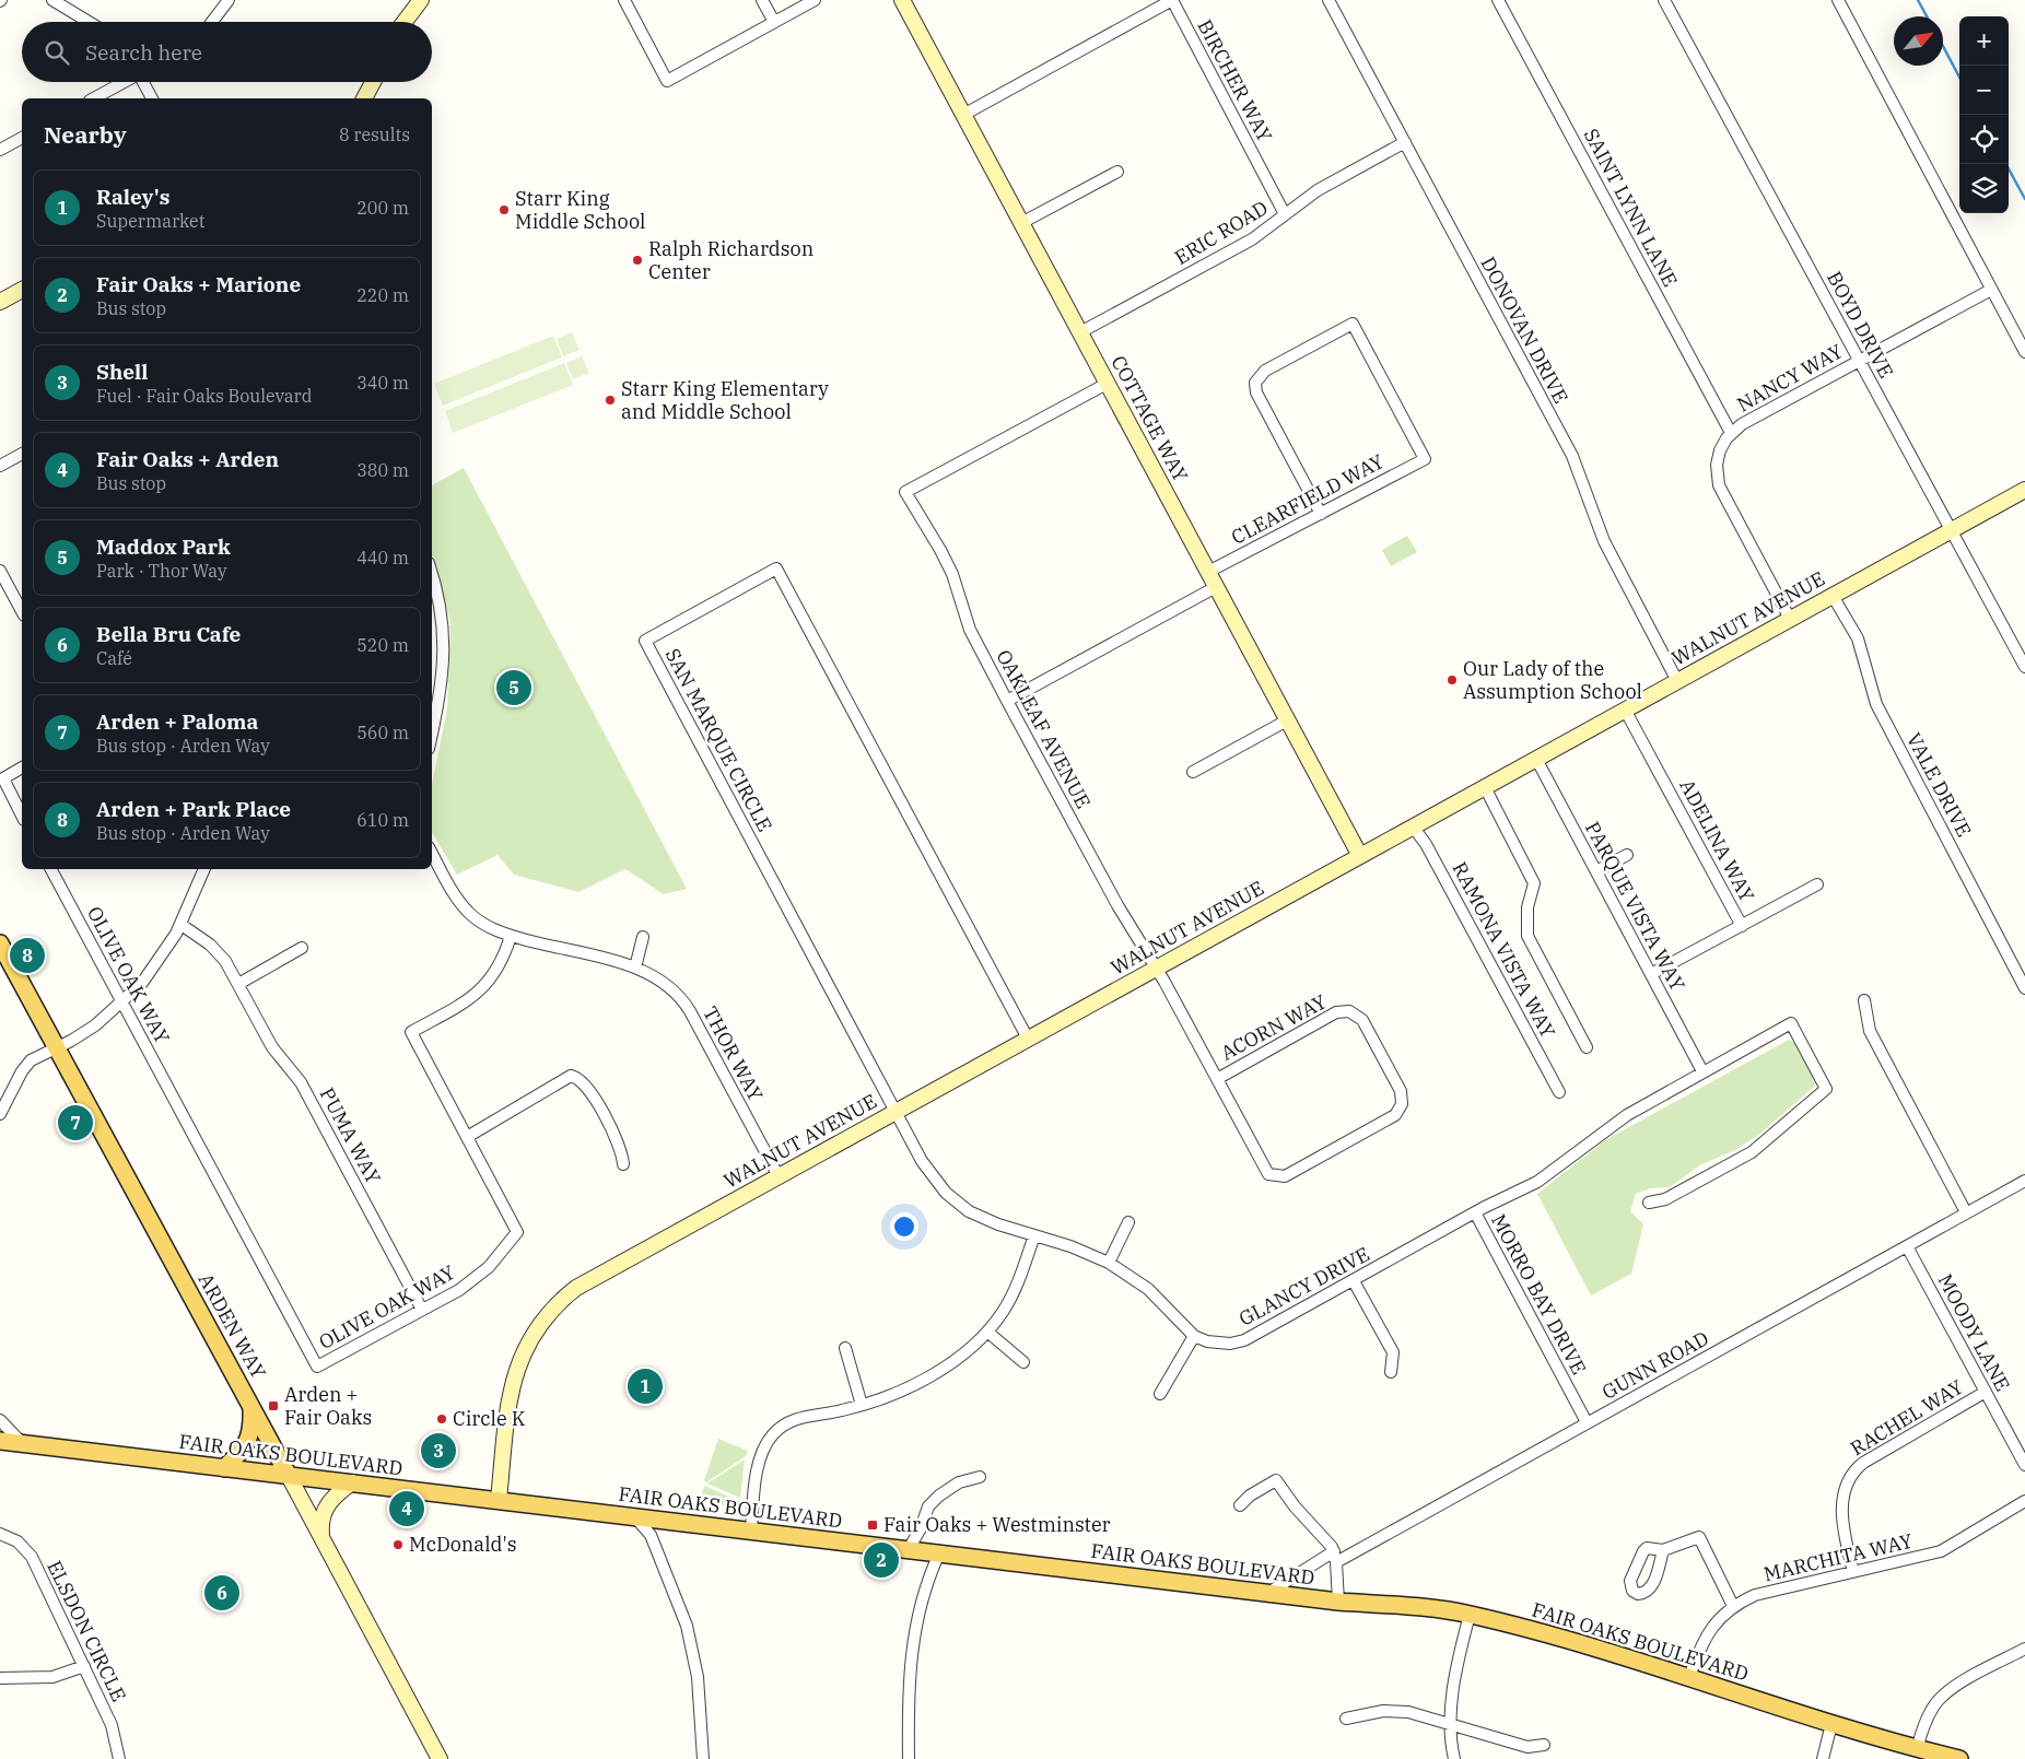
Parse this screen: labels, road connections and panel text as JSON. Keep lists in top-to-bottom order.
{
  "streets": {
    "main road": [
      "COTTAGE WAY",
      "WALNUT AVENUE",
      "ARDEN WAY",
      "FAIR OAKS BOULEVARD"
    ],
    "street": [
      "BIRCHER WAY",
      "SAINT LYNN LANE",
      "ERIC ROAD",
      "BOYD DRIVE",
      "DONOVAN DRIVE",
      "NANCY WAY",
      "CLEARFIELD WAY",
      "OAKLEAF AVENUE",
      "SAN MARQUE CIRCLE",
      "VALE DRIVE",
      "ADELINA WAY",
      "PARQUE VISTA WAY",
      "RAMONA VISTA WAY",
      "OLIVE OAK WAY",
      "ACORN WAY",
      "THOR WAY",
      "PUMA WAY",
      "GLANCY DRIVE",
      "MORRO BAY DRIVE",
      "MOODY LANE",
      "GUNN ROAD",
      "RACHEL WAY",
      "MARCHITA WAY",
      "ELSDON CIRCLE"
    ]
  },
  "crossings": [
    ["BIRCHER WAY", "ERIC ROAD"],
    ["BIRCHER WAY", "COTTAGE WAY"],
    ["SAINT LYNN LANE", "NANCY WAY"],
    ["ERIC ROAD", "DONOVAN DRIVE"],
    ["ERIC ROAD", "COTTAGE WAY"],
    ["BOYD DRIVE", "NANCY WAY"],
    ["BOYD DRIVE", "WALNUT AVENUE"],
    ["DONOVAN DRIVE", "WALNUT AVENUE"],
    ["NANCY WAY", "WALNUT AVENUE"],
    ["COTTAGE WAY", "CLEARFIELD WAY"],
    ["COTTAGE WAY", "WALNUT AVENUE"],
    ["COTTAGE WAY", "OAKLEAF AVENUE"],
    ["WALNUT AVENUE", "OAKLEAF AVENUE"],
    ["WALNUT AVENUE", "SAN MARQUE CIRCLE"],
    ["WALNUT AVENUE", "VALE DRIVE"],
    ["WALNUT AVENUE", "ADELINA WAY"],
    ["WALNUT AVENUE", "PARQUE VISTA WAY"],
    ["WALNUT AVENUE", "RAMONA VISTA WAY"],
    ["WALNUT AVENUE", "THOR WAY"],
    ["WALNUT AVENUE", "GLANCY DRIVE"],
    ["WALNUT AVENUE", "FAIR OAKS BOULEVARD"],
    ["OAKLEAF AVENUE", "ACORN WAY"],
    ["SAN MARQUE CIRCLE", "GLANCY DRIVE"],
    ["ADELINA WAY", "PARQUE VISTA WAY"],
    ["PARQUE VISTA WAY", "GLANCY DRIVE"],
    ["OLIVE OAK WAY", "THOR WAY"],
    ["OLIVE OAK WAY", "PUMA WAY"],
    ["GLANCY DRIVE", "MORRO BAY DRIVE"],
    ["MORRO BAY DRIVE", "GUNN ROAD"],
    ["ARDEN WAY", "FAIR OAKS BOULEVARD"],
    ["MOODY LANE", "GUNN ROAD"],
    ["MOODY LANE", "RACHEL WAY"],
    ["GUNN ROAD", "FAIR OAKS BOULEVARD"],
    ["RACHEL WAY", "MARCHITA WAY"],
    ["FAIR OAKS BOULEVARD", "MARCHITA WAY"]
  ],
  "places": {
    "other": [
      "Starr King Middle School",
      "Ralph Richardson Center",
      "Starr King Elementary and Middle School",
      "Our Lady of the Assumption School",
      "Circle K",
      "McDonald's"
    ],
    "transit": ["Arden + Fair Oaks", "Fair Oaks + Westminster"]
  },
  "north": "top right",
  "page": {
    "map_buttons": ["+", "−"],
    "search": "Search here",
    "heading": ["Nearby", "8 results"],
    "list": [
      {
        "mark": "1",
        "name": "Raley's",
        "note": "Supermarket",
        "value": "200 m"
      },
      {
        "mark": "2",
        "name": "Fair Oaks + Marione",
        "note": "Bus stop",
        "value": "220 m"
      },
      {
        "mark": "3",
        "name": "Shell",
        "note": "Fuel · Fair Oaks Boulevard",
        "value": "340 m"
      },
      {
        "mark": "4",
        "name": "Fair Oaks + Arden",
        "note": "Bus stop",
        "value": "380 m"
      },
      {
        "mark": "5",
        "name": "Maddox Park",
        "note": "Park · Thor Way",
        "value": "440 m"
      },
      {
        "mark": "6",
        "name": "Bella Bru Cafe",
        "note": "Café",
        "value": "520 m"
      },
      {
        "mark": "7",
        "name": "Arden + Paloma",
        "note": "Bus stop · Arden Way",
        "value": "560 m"
      },
      {
        "mark": "8",
        "name": "Arden + Park Place",
        "note": "Bus stop · Arden Way",
        "value": "610 m"
      }
    ],
    "pins": [
      "5",
      "8",
      "7",
      "1",
      "3",
      "4",
      "2",
      "6"
    ]
  }
}
